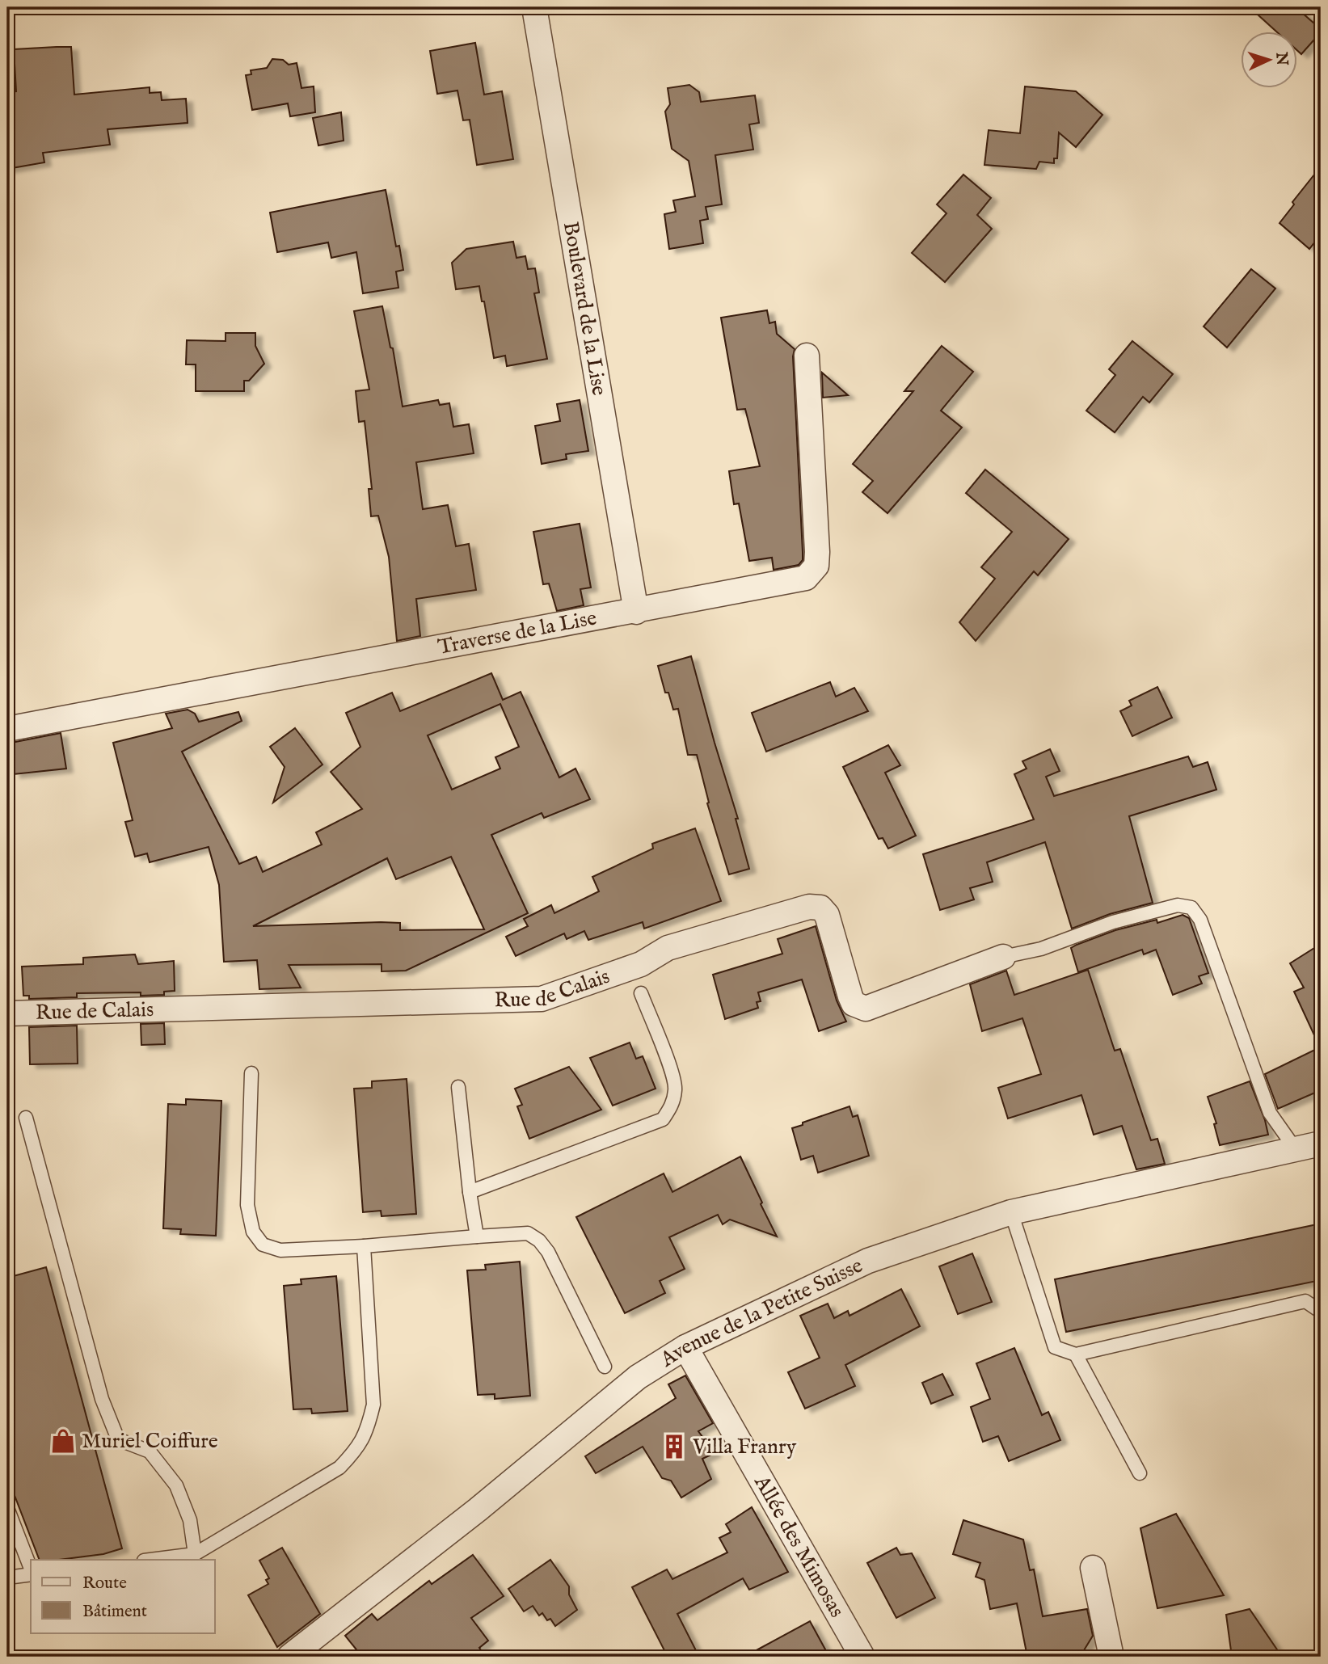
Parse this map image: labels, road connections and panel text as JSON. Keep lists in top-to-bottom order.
{
  "streets": {
    "street": [
      "Boulevard de la Lise",
      "Traverse de la Lise",
      "Rue de Calais",
      "Avenue de la Petite Suisse",
      "Allée des Mimosas"
    ]
  },
  "crossings": [
    ["Boulevard de la Lise", "Traverse de la Lise"],
    ["Avenue de la Petite Suisse", "Allée des Mimosas"]
  ],
  "places": {
    "shop": ["Muriel Coiffure"],
    "building": ["Villa Franry"]
  },
  "legend": ["Route", "Bâtiment"],
  "north": "right"
}
